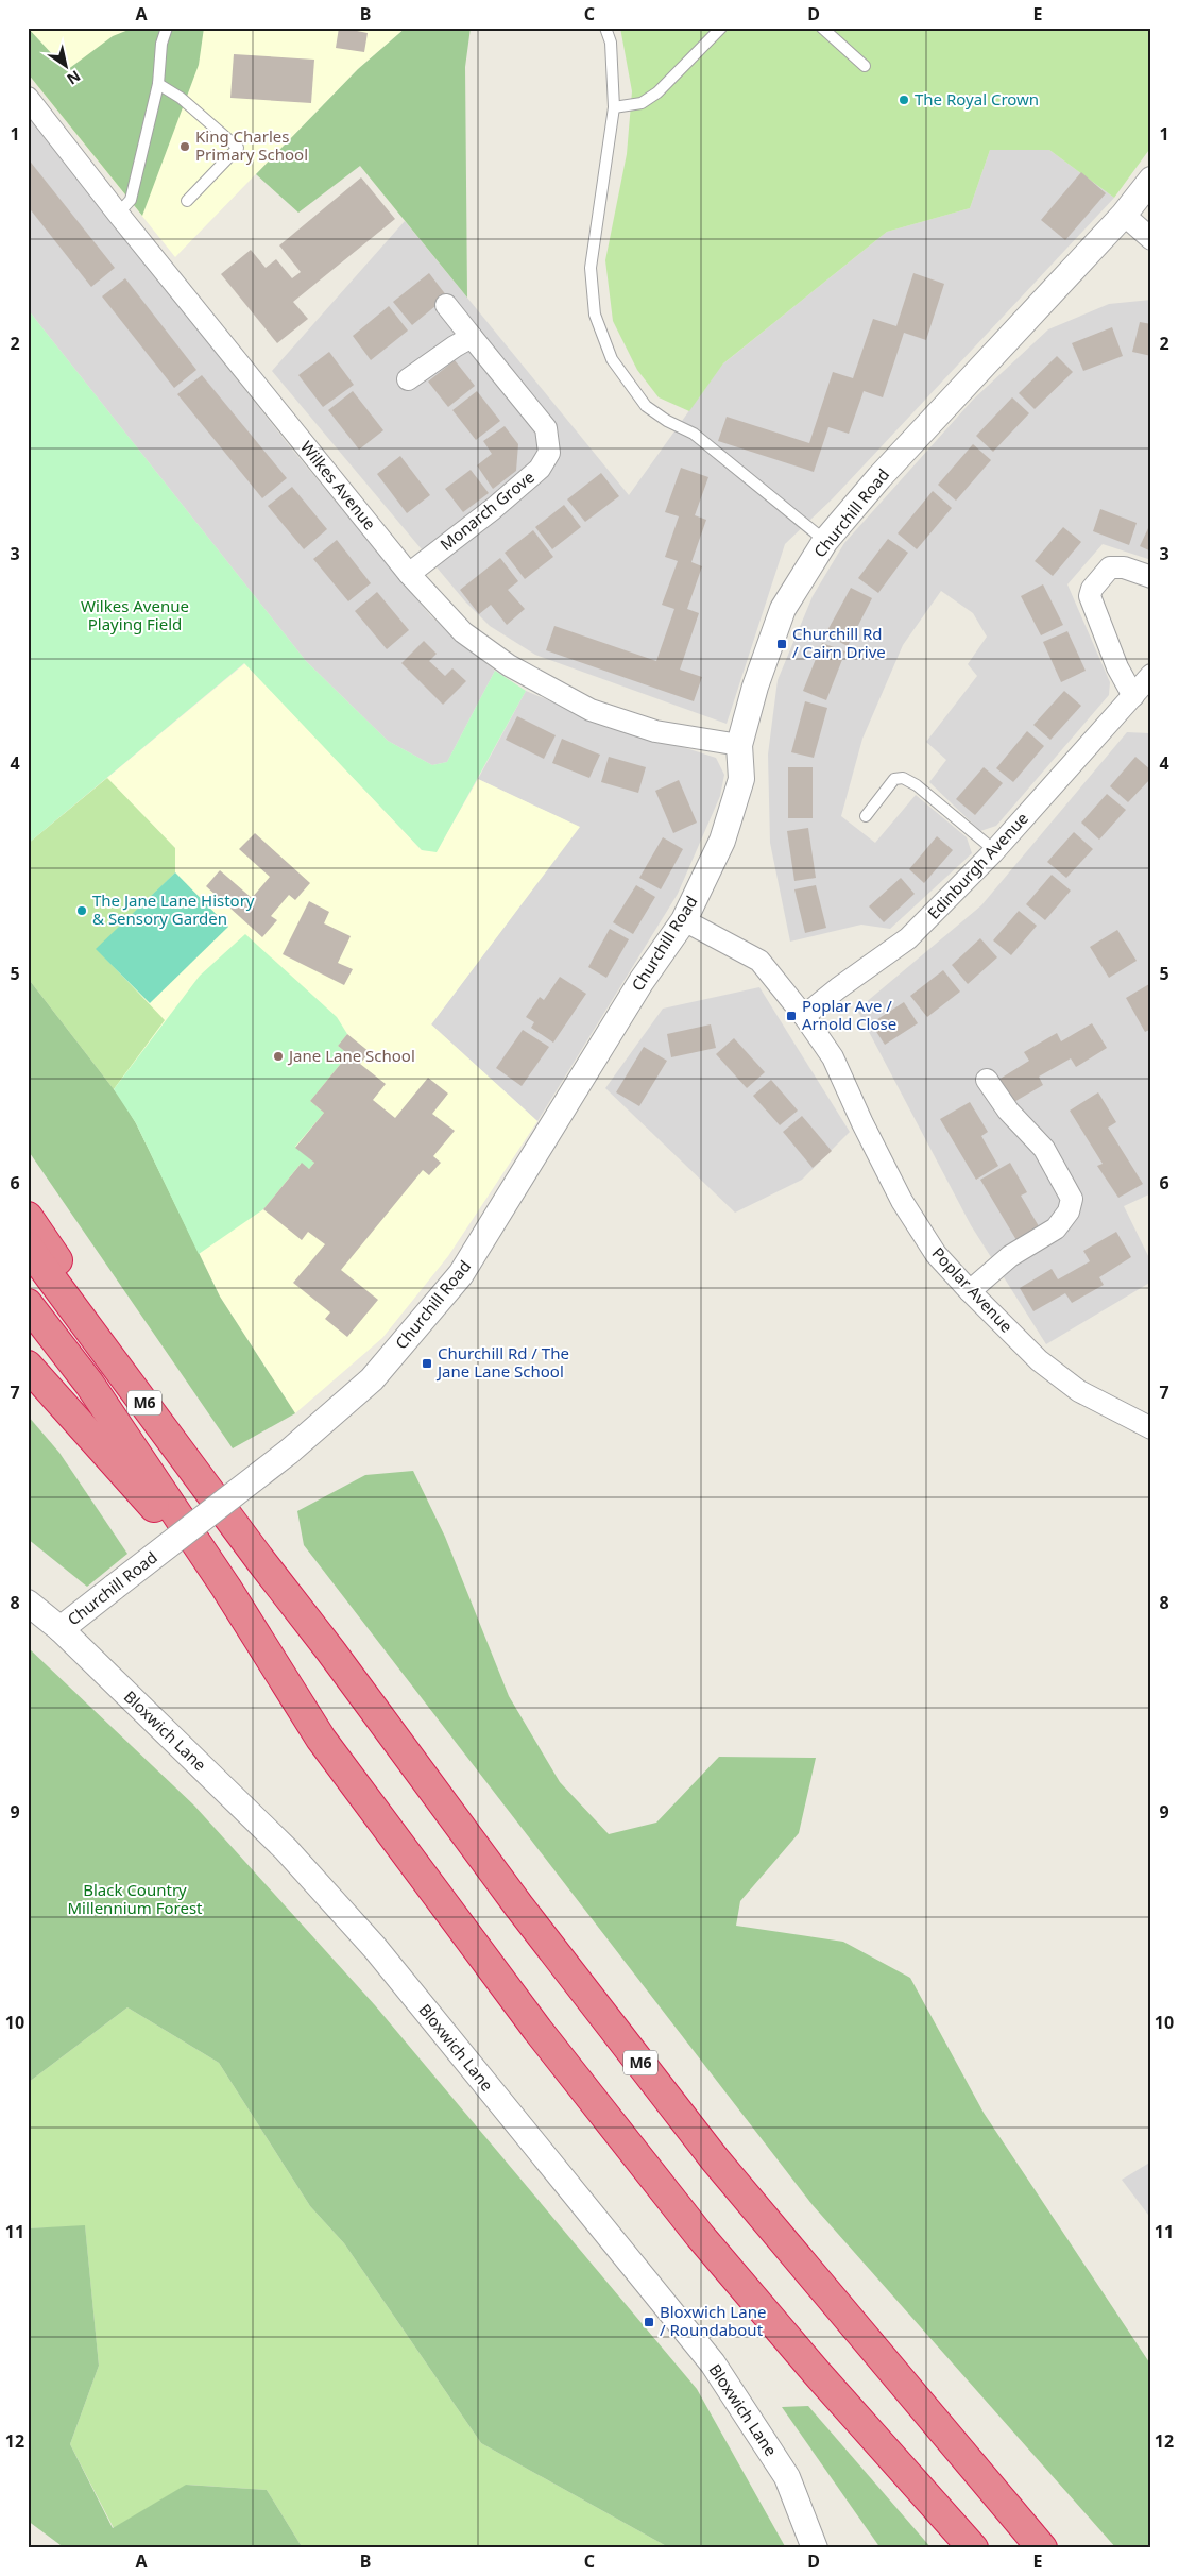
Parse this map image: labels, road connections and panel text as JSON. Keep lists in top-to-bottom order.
{
  "streets": {
    "highway": ["M6"],
    "street": [
      "Wilkes Avenue",
      "Monarch Grove",
      "Churchill Road",
      "Edinburgh Avenue",
      "Poplar Avenue",
      "Bloxwich Lane"
    ]
  },
  "crossings": [
    ["Wilkes Avenue", "Monarch Grove"],
    ["Wilkes Avenue", "Churchill Road"],
    ["Churchill Road", "Poplar Avenue"],
    ["Churchill Road", "Bloxwich Lane"],
    ["Edinburgh Avenue", "Poplar Avenue"]
  ],
  "parks": ["Wilkes Avenue Playing Field", "Black Country Millennium Forest"],
  "places": {
    "other": [
      "The Royal Crown",
      "King Charles Primary School",
      "The Jane Lane History & Sensory Garden",
      "Jane Lane School"
    ],
    "transit": [
      "Churchill Rd / Cairn Drive",
      "Poplar Ave / Arnold Close",
      "Churchill Rd / The Jane Lane School",
      "Bloxwich Lane / Roundabout"
    ]
  },
  "north": "bottom right",
  "grid": {
    "columns": [
      "A",
      "B",
      "C",
      "D",
      "E"
    ],
    "rows": [
      "1",
      "2",
      "3",
      "4",
      "5",
      "6",
      "7",
      "8",
      "9",
      "10",
      "11",
      "12"
    ]
  }
}
